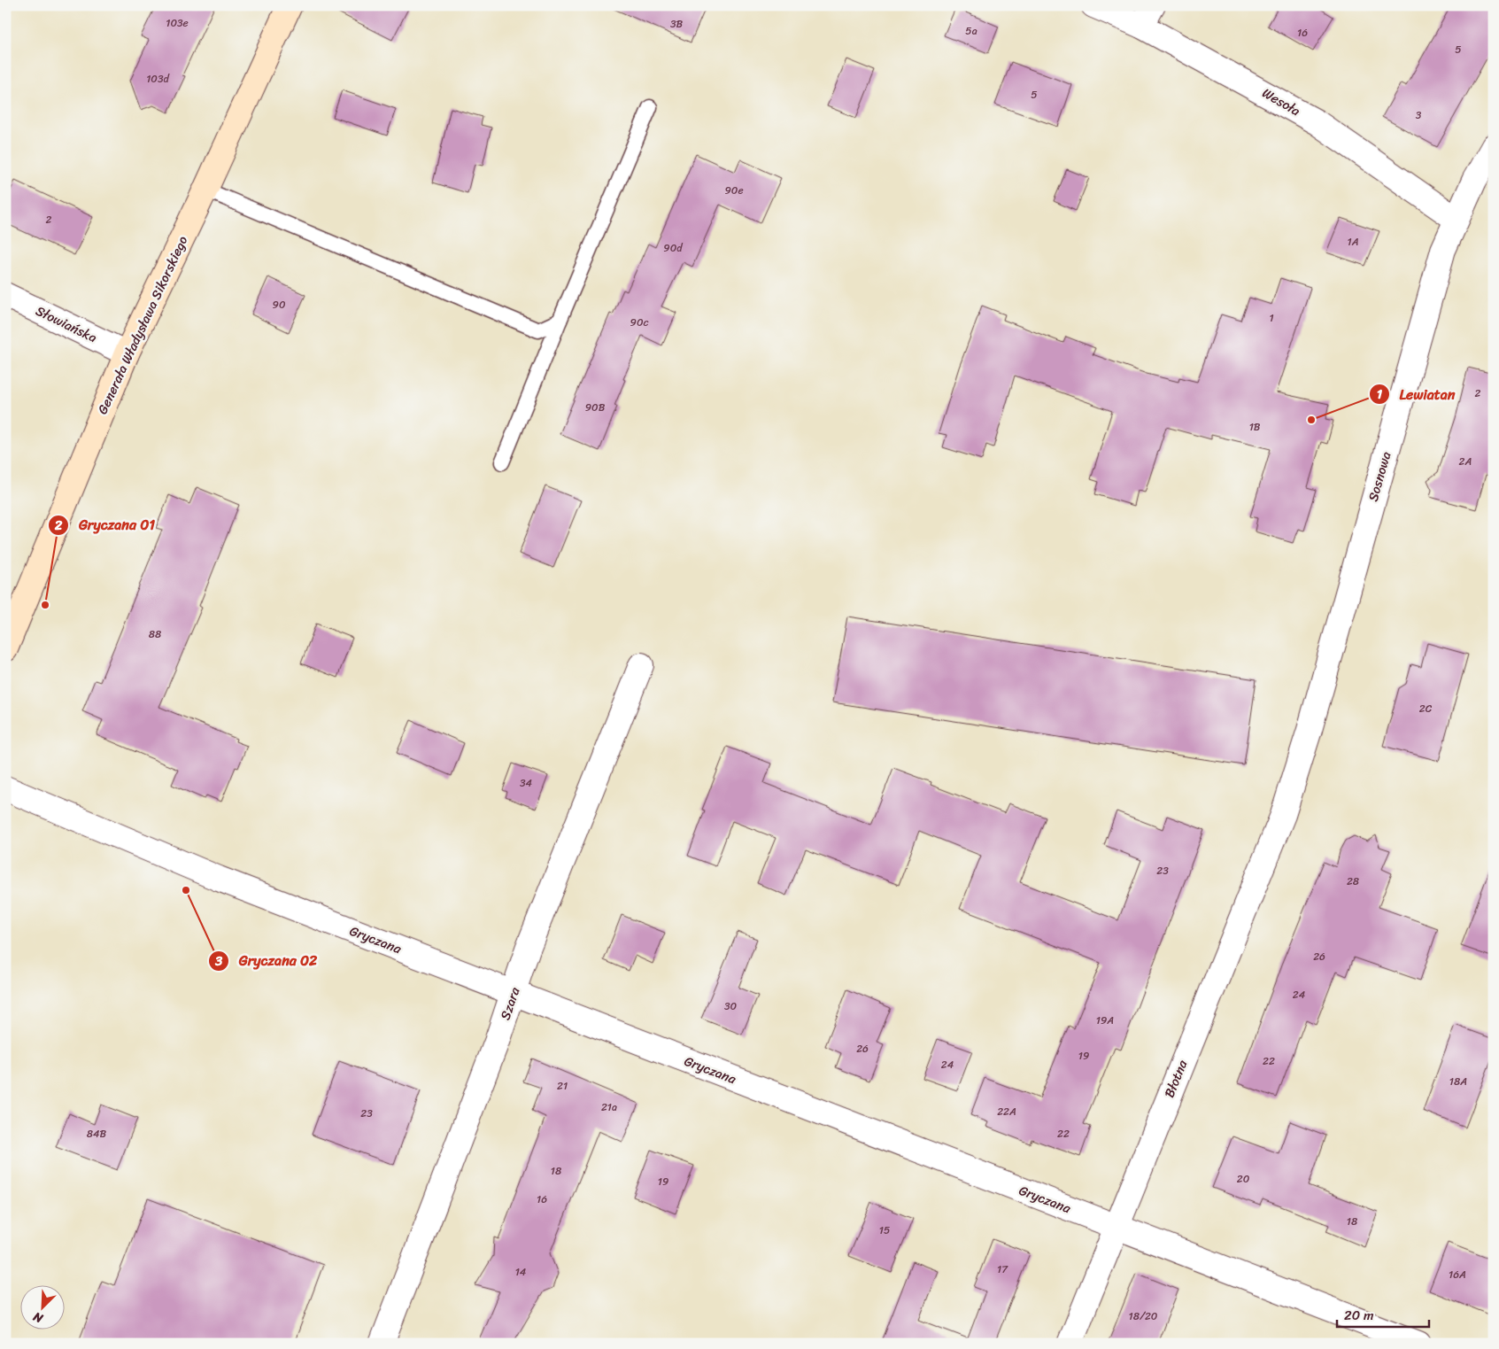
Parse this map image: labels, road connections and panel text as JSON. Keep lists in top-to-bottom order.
{
  "streets": {
    "street": [
      "Wesoła",
      "Słowiańska",
      "Generała Władysława Sikorskiego",
      "Sosnowa",
      "Gryczana",
      "Szara",
      "Błotna"
    ]
  },
  "crossings": [
    ["Wesoła", "Sosnowa"],
    ["Słowiańska", "Generała Władysława Sikorskiego"],
    ["Sosnowa", "Błotna"],
    ["Gryczana", "Szara"],
    ["Gryczana", "Błotna"]
  ],
  "places": ["Lewiatan", "Gryczana 01", "Gryczana 02"],
  "house_numbers": [
    "103e",
    "3B",
    "5a",
    "16",
    "5",
    "103d",
    "5",
    "3",
    "90e",
    "2",
    "1A",
    "90d",
    "90",
    "1",
    "90c",
    "2",
    "90B",
    "1B",
    "2A",
    "88",
    "2C",
    "34",
    "23",
    "28",
    "26",
    "24",
    "30",
    "19A",
    "26",
    "19",
    "22",
    "24",
    "18A",
    "21",
    "21a",
    "22A",
    "23",
    "84B",
    "22",
    "18",
    "20",
    "19",
    "16",
    "18",
    "15",
    "17",
    "14",
    "16A",
    "18/20"
  ],
  "scale_bar": "20 m",
  "north": "bottom left"
}
